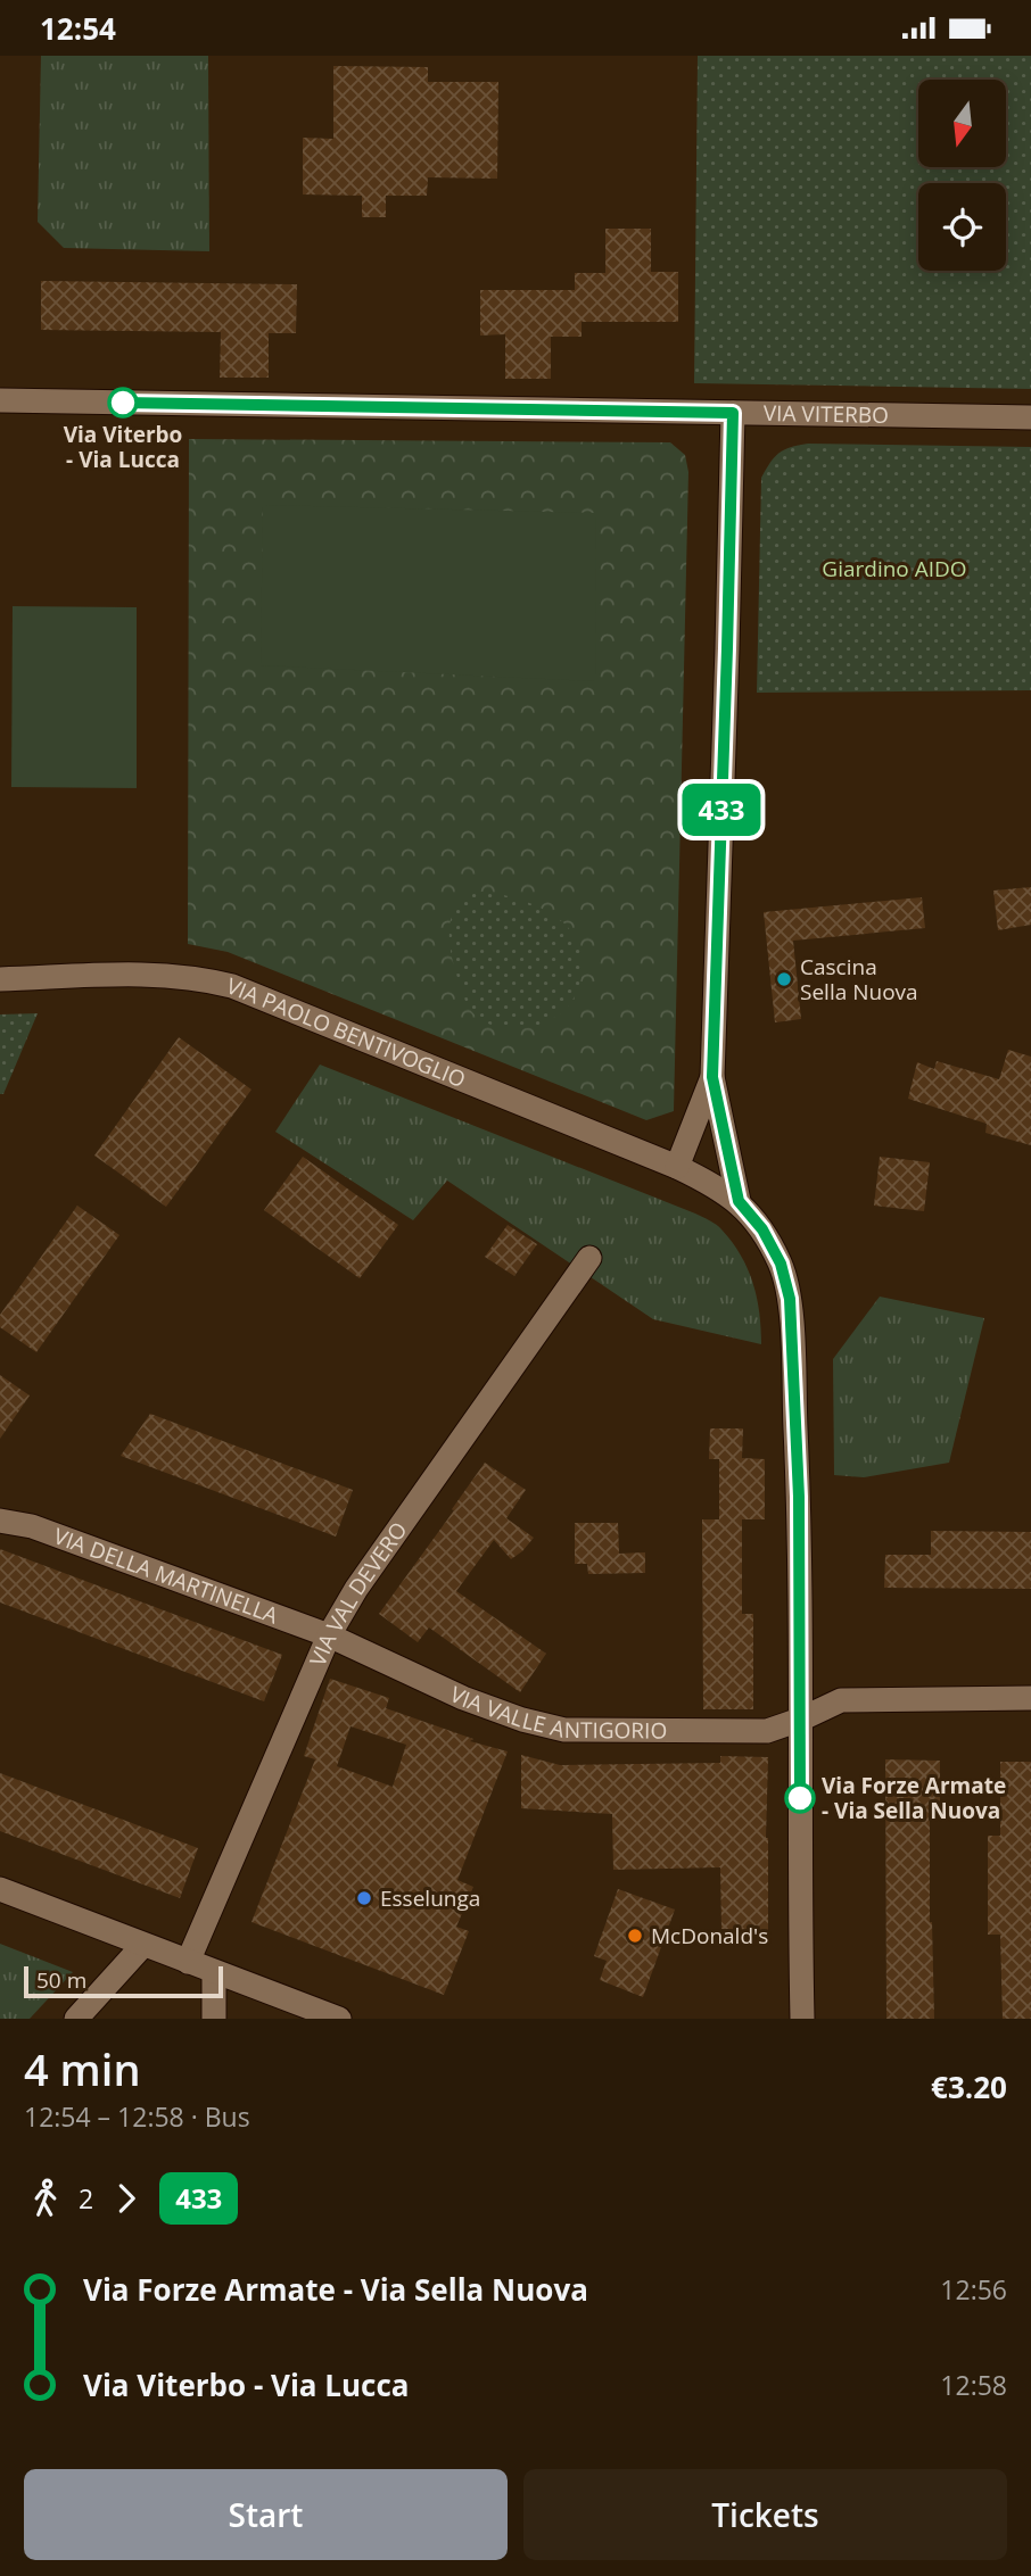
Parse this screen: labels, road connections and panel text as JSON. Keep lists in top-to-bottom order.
{
  "streets": {
    "street": [
      "VIA VITERBO",
      "VIA PAOLO BENTIVOGLIO",
      "VIA DELLA MARTINELLA",
      "VIA VAL DEVERO",
      "VIA VALLE ANTIGORIO"
    ]
  },
  "crossings": [
    ["VIA DELLA MARTINELLA", "VIA VAL DEVERO"],
    ["VIA DELLA MARTINELLA", "VIA VALLE ANTIGORIO"],
    ["VIA VAL DEVERO", "VIA VALLE ANTIGORIO"]
  ],
  "parks": ["Giardino AIDO"],
  "places": [
    "Via Viterbo - Via Lucca",
    "Cascina Sella Nuova",
    "Via Forze Armate - Via Sella Nuova",
    "Esselunga",
    "McDonald's"
  ],
  "lines": ["bus line 433"],
  "scale_bar": "50 m",
  "north": "bottom",
  "page": {
    "status": "12:54",
    "on_map": "433",
    "scale": "50 m",
    "heading": ["4 min", "12:54 – 12:58 · Bus", "€3.20"],
    "legs": ["2", "433"],
    "list": [
      {
        "name": "Via Forze Armate - Via Sella Nuova",
        "value": "12:56"
      },
      {
        "name": "Via Viterbo - Via Lucca",
        "value": "12:58"
      }
    ],
    "buttons": ["Start", "Tickets"]
  }
}
